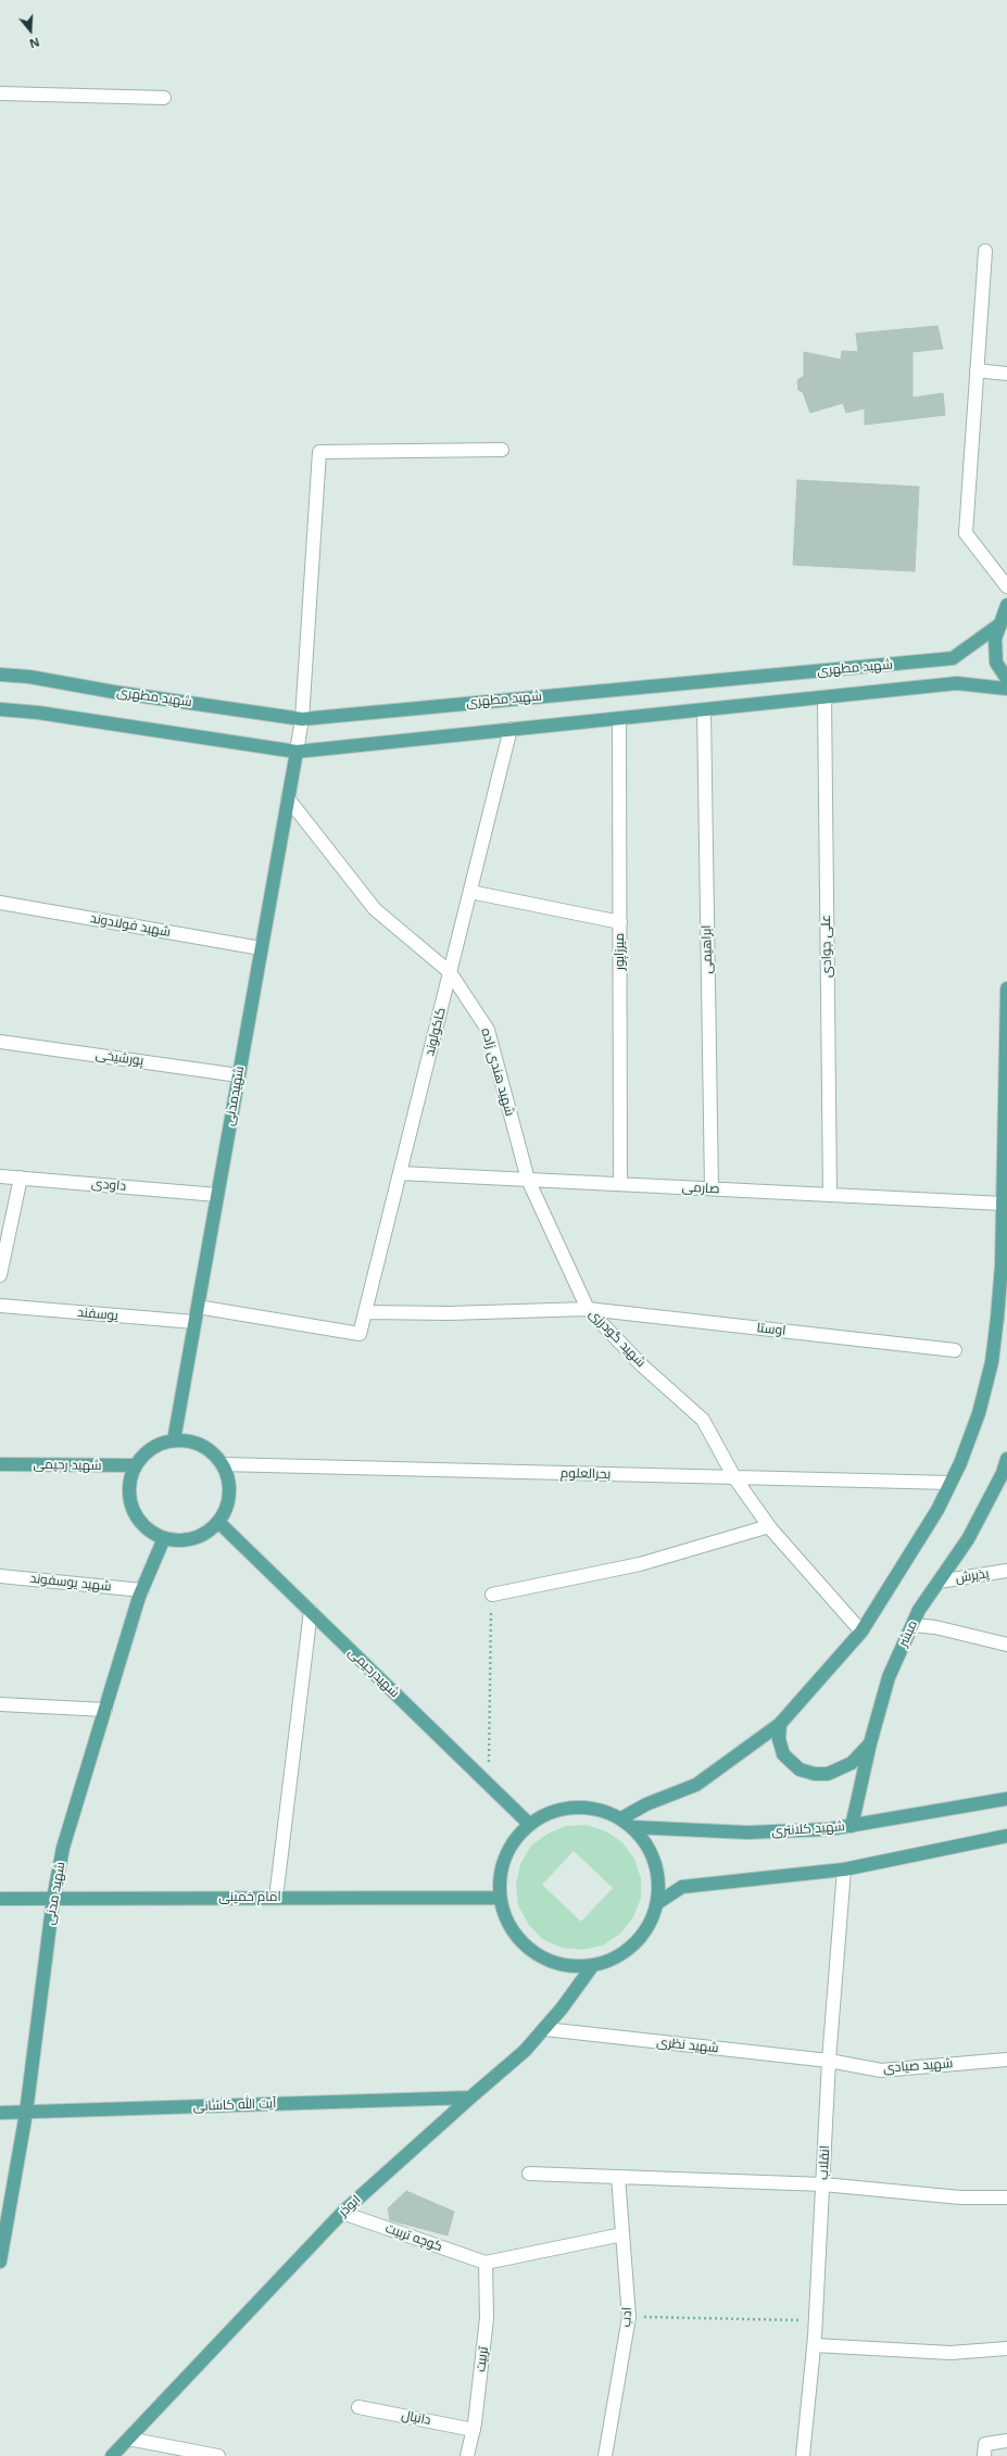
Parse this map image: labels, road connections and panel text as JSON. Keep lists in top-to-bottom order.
{
  "streets": {
    "main road": [
      "شهید مطهری",
      "شهیدمدنی",
      "شهید رحیمی",
      "مبشر",
      "شهیدرحیمی",
      "شهید کلانتری",
      "شهید مدنی",
      "امام خمینی",
      "آیت الله کاشانی",
      "ابوذر"
    ],
    "street": [
      "شهید فولادوند",
      "علی جوادی",
      "ابراهیمی",
      "میرزاپور",
      "کاکولوند",
      "پورشیخی",
      "شهید هندی زاده",
      "داودی",
      "صارمی",
      "یوسفند",
      "اوستا",
      "شهید گودرزی",
      "بحرالعلوم",
      "پذیرش",
      "شهید یوسفوند",
      "شهید نظری",
      "شهید صیادی",
      "انقلاب",
      "کوچه تربیت",
      "ادب",
      "تربیت",
      "دانیال"
    ]
  },
  "crossings": [
    ["شهید مطهری", "علی جوادی"],
    ["شهید مطهری", "ابراهیمی"],
    ["شهید مطهری", "میرزاپور"],
    ["شهید مطهری", "کاکولوند"],
    ["شهید مطهری", "شهیدمدنی"],
    ["شهید فولادوند", "شهیدمدنی"],
    ["علی جوادی", "صارمی"],
    ["ابراهیمی", "صارمی"],
    ["میرزاپور", "صارمی"],
    ["کاکولوند", "شهید هندی زاده"],
    ["کاکولوند", "شهیدمدنی"],
    ["کاکولوند", "صارمی"],
    ["کاکولوند", "اوستا"],
    ["پورشیخی", "شهیدمدنی"],
    ["شهید هندی زاده", "شهیدمدنی"],
    ["شهید هندی زاده", "صارمی"],
    ["شهید هندی زاده", "شهید گودرزی"],
    ["شهیدمدنی", "داودی"],
    ["شهیدمدنی", "یوسفند"],
    ["شهیدمدنی", "شهید رحیمی"],
    ["شهیدمدنی", "بحرالعلوم"],
    ["شهیدمدنی", "شهیدرحیمی"],
    ["شهیدمدنی", "شهید مدنی"],
    ["صارمی", "شهید گودرزی"],
    ["اوستا", "شهید گودرزی"],
    ["شهید گودرزی", "بحرالعلوم"],
    ["شهید رحیمی", "بحرالعلوم"],
    ["شهید رحیمی", "شهیدرحیمی"],
    ["شهید رحیمی", "شهید مدنی"],
    ["بحرالعلوم", "شهیدرحیمی"],
    ["بحرالعلوم", "شهید مدنی"],
    ["پذیرش", "مبشر"],
    ["شهید یوسفوند", "شهید مدنی"],
    ["مبشر", "شهید کلانتری"],
    ["شهیدرحیمی", "شهید مدنی"],
    ["شهید مدنی", "امام خمینی"],
    ["شهید مدنی", "آیت الله کاشانی"],
    ["شهید نظری", "شهید صیادی"],
    ["شهید نظری", "انقلاب"],
    ["شهید نظری", "ابوذر"],
    ["شهید صیادی", "انقلاب"],
    ["آیت الله کاشانی", "ابوذر"],
    ["ابوذر", "کوچه تربیت"],
    ["کوچه تربیت", "تربیت"],
    ["تربیت", "دانیال"]
  ],
  "north": "bottom"
}
